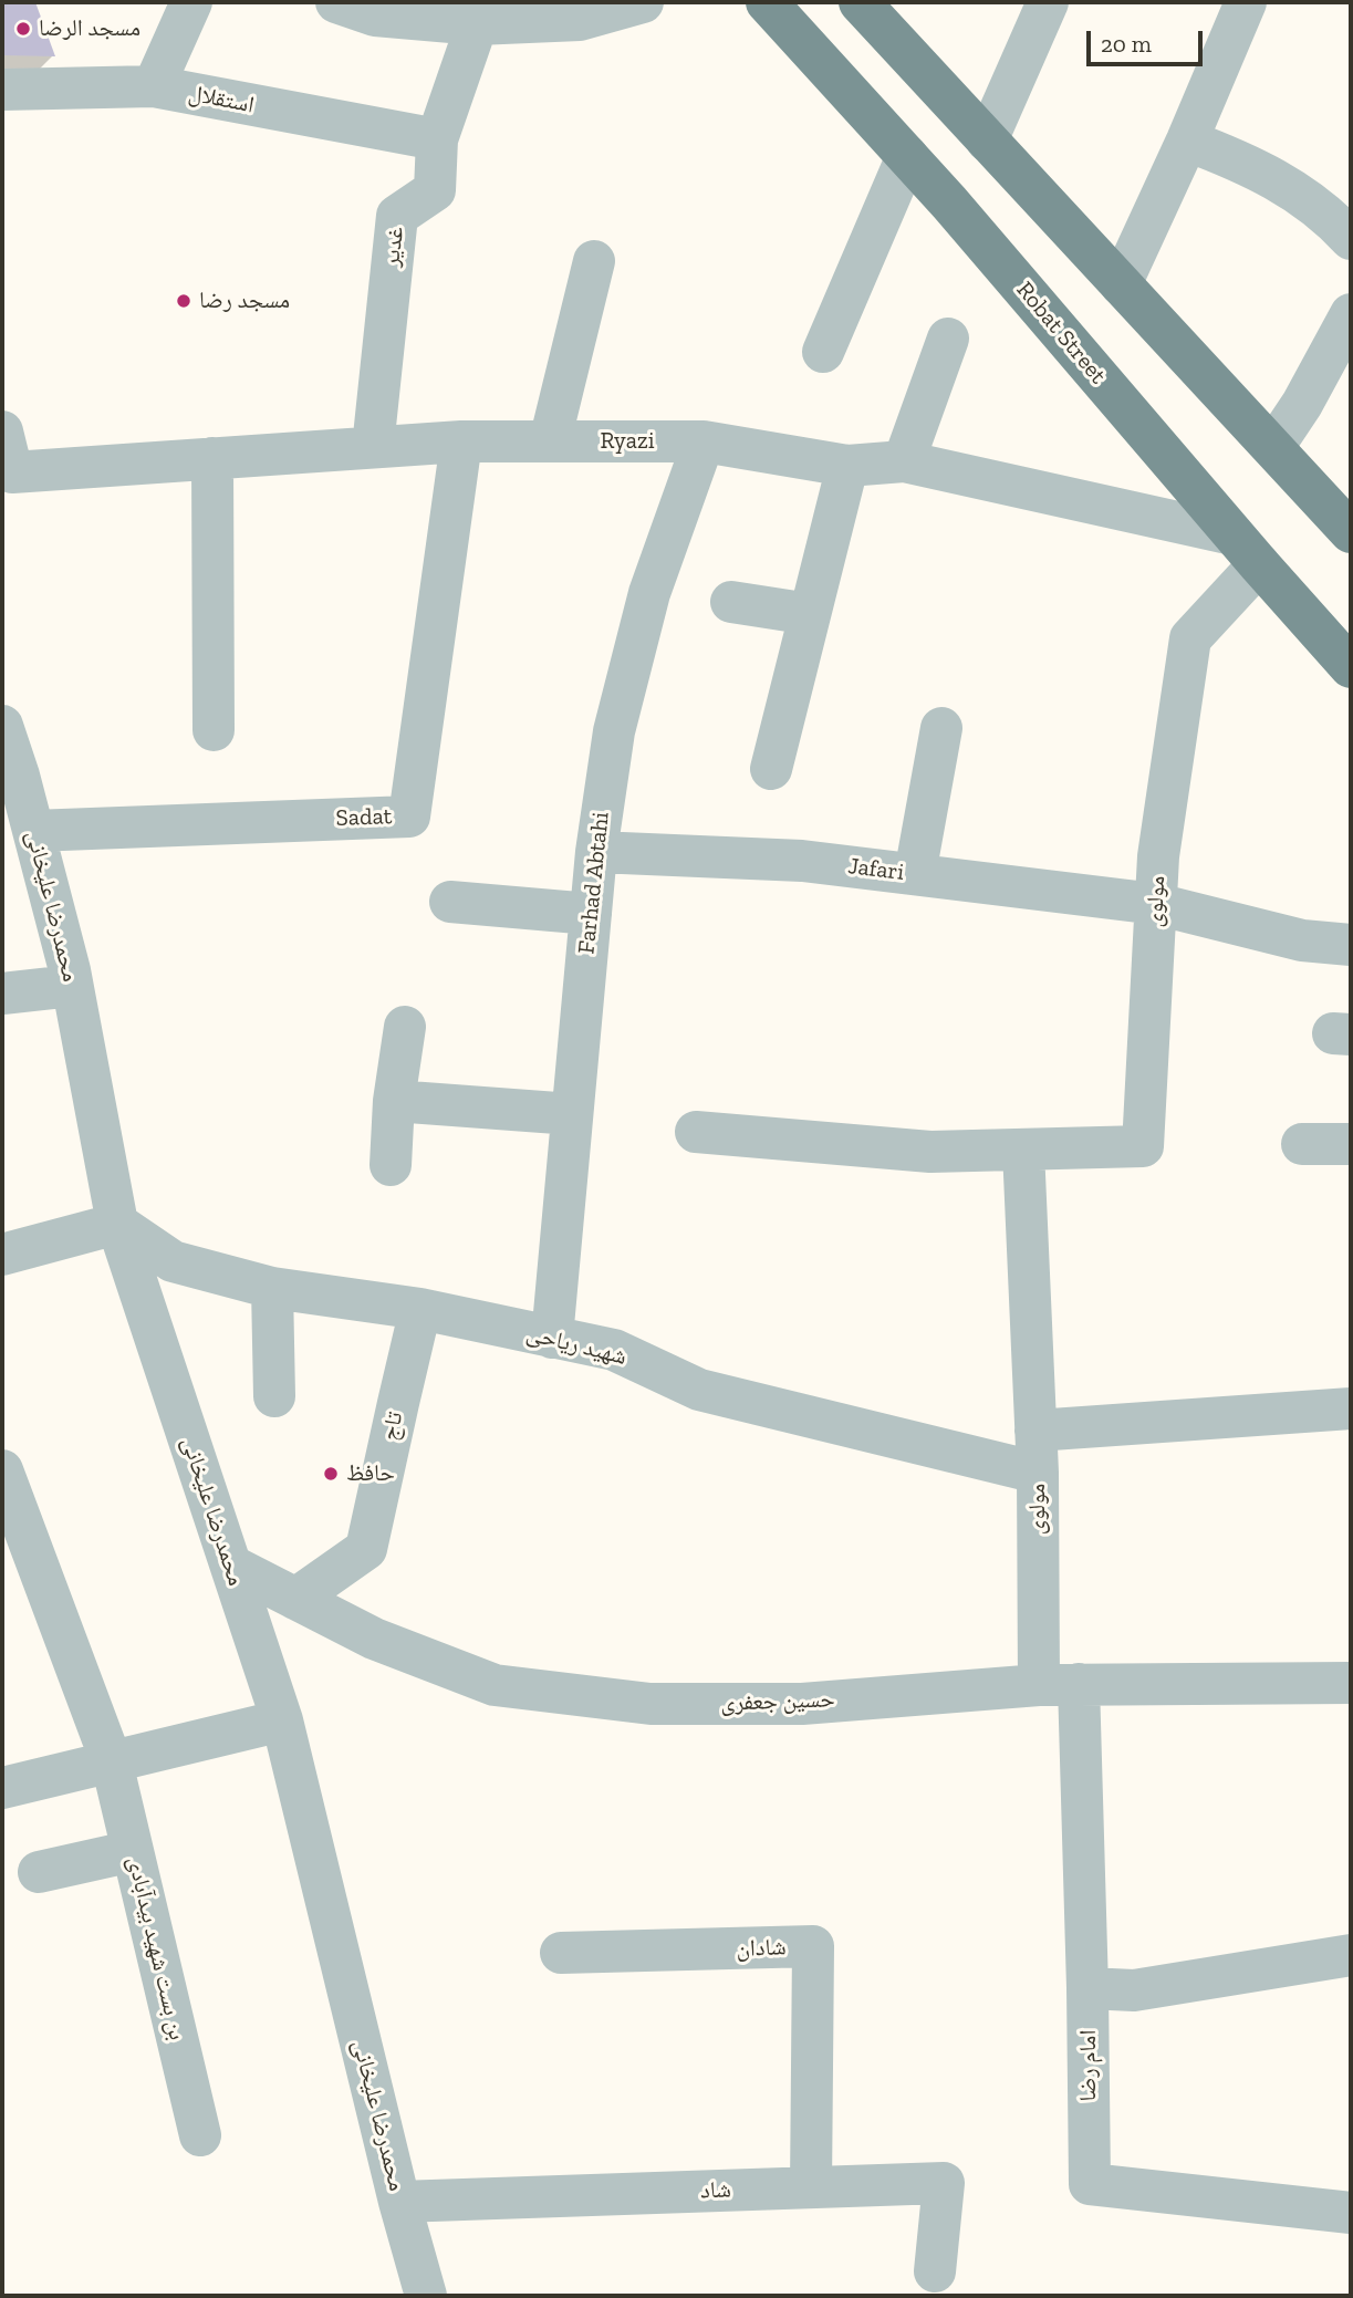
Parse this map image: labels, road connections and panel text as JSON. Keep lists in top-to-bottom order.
{
  "streets": {
    "main road": ["Robat Street"],
    "street": [
      "استقلال",
      "غدیر",
      "Ryazi",
      "Sadat",
      "Jafari",
      "Farhad Abtahi",
      "مولوی",
      "محمدرضا علیخانی",
      "شهید ریاحی",
      "تاج",
      "حسین جعفری",
      "بن بست شهید بیدآبادی",
      "شادان",
      "امام رضا",
      "شاد"
    ]
  },
  "crossings": [
    ["استقلال", "غدیر"],
    ["غدیر", "Ryazi"],
    ["Robat Street", "Ryazi"],
    ["Robat Street", "مولوی"],
    ["Ryazi", "Sadat"],
    ["Ryazi", "Farhad Abtahi"],
    ["Ryazi", "مولوی"],
    ["Sadat", "محمدرضا علیخانی"],
    ["Jafari", "Farhad Abtahi"],
    ["Jafari", "مولوی"],
    ["Farhad Abtahi", "شهید ریاحی"],
    ["مولوی", "شهید ریاحی"],
    ["مولوی", "حسین جعفری"],
    ["مولوی", "امام رضا"],
    ["محمدرضا علیخانی", "شهید ریاحی"],
    ["محمدرضا علیخانی", "حسین جعفری"],
    ["محمدرضا علیخانی", "شاد"],
    ["شهید ریاحی", "تاج"],
    ["تاج", "حسین جعفری"],
    ["حسین جعفری", "امام رضا"],
    ["شادان", "شاد"]
  ],
  "places": ["مسجد الرضا", "مسجد رضا", "حافظ"],
  "scale_bar": "20 m"
}
